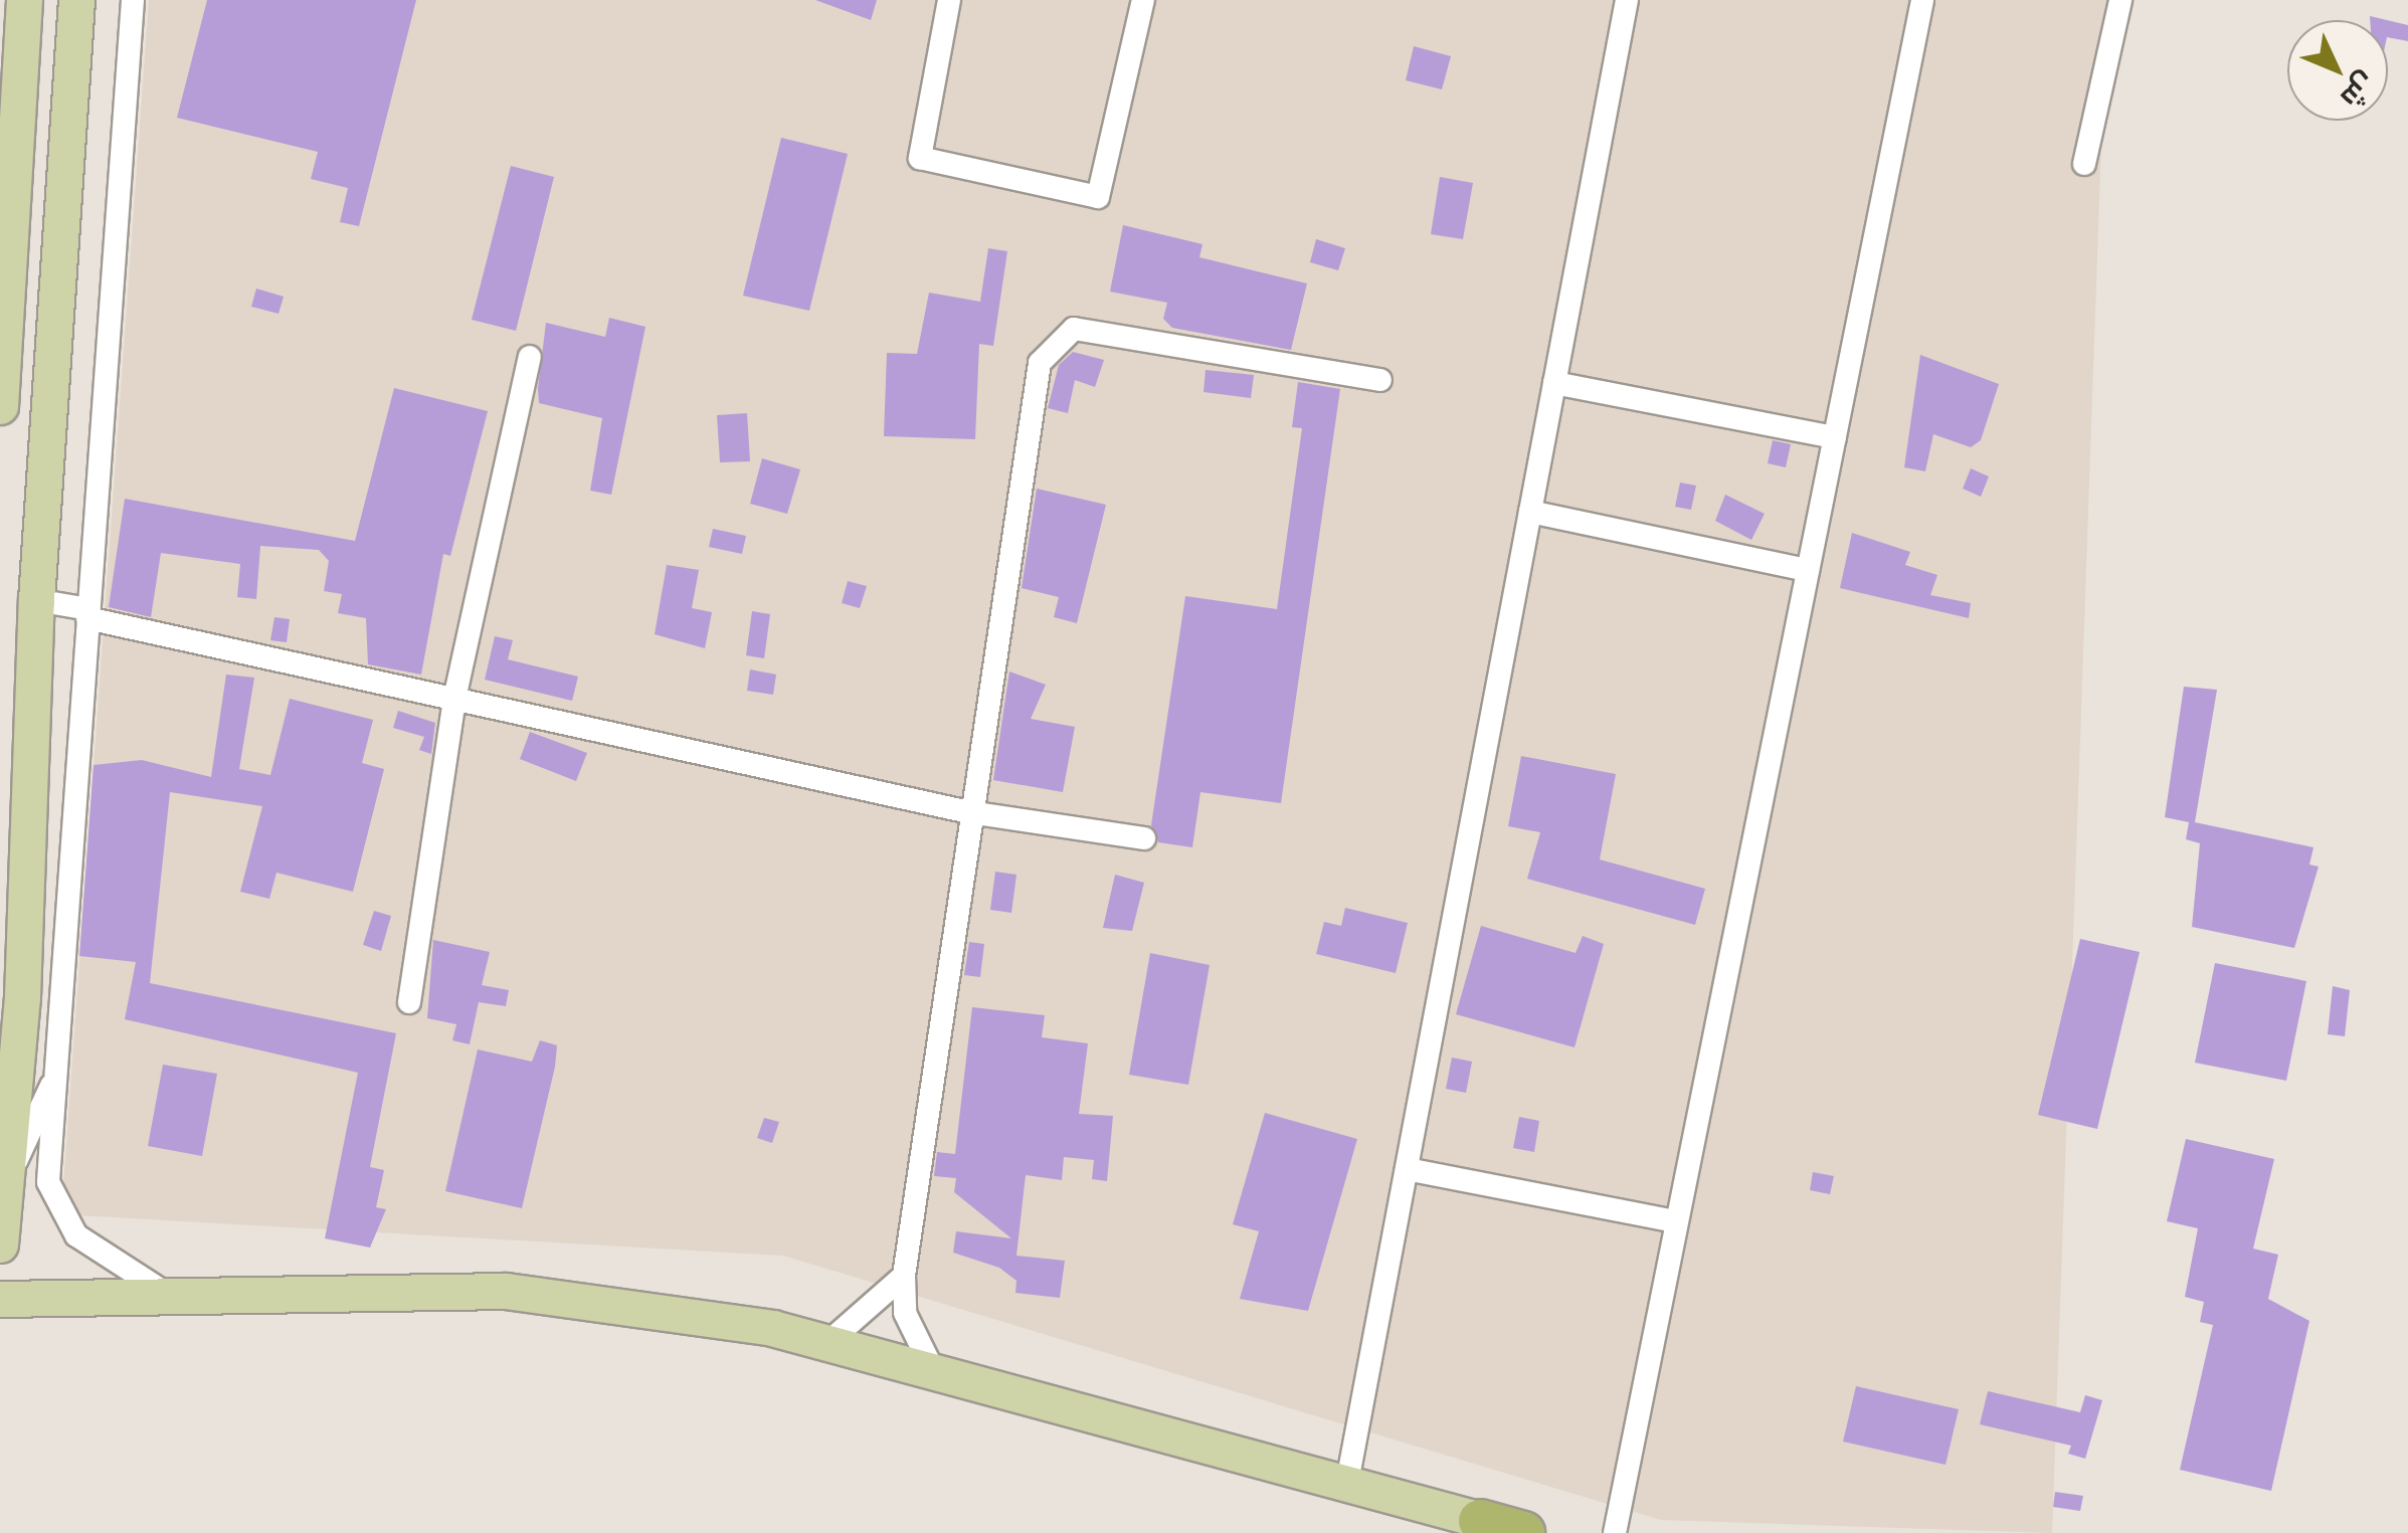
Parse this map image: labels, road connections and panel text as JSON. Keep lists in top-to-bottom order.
{
  "north": "bottom right"
}
